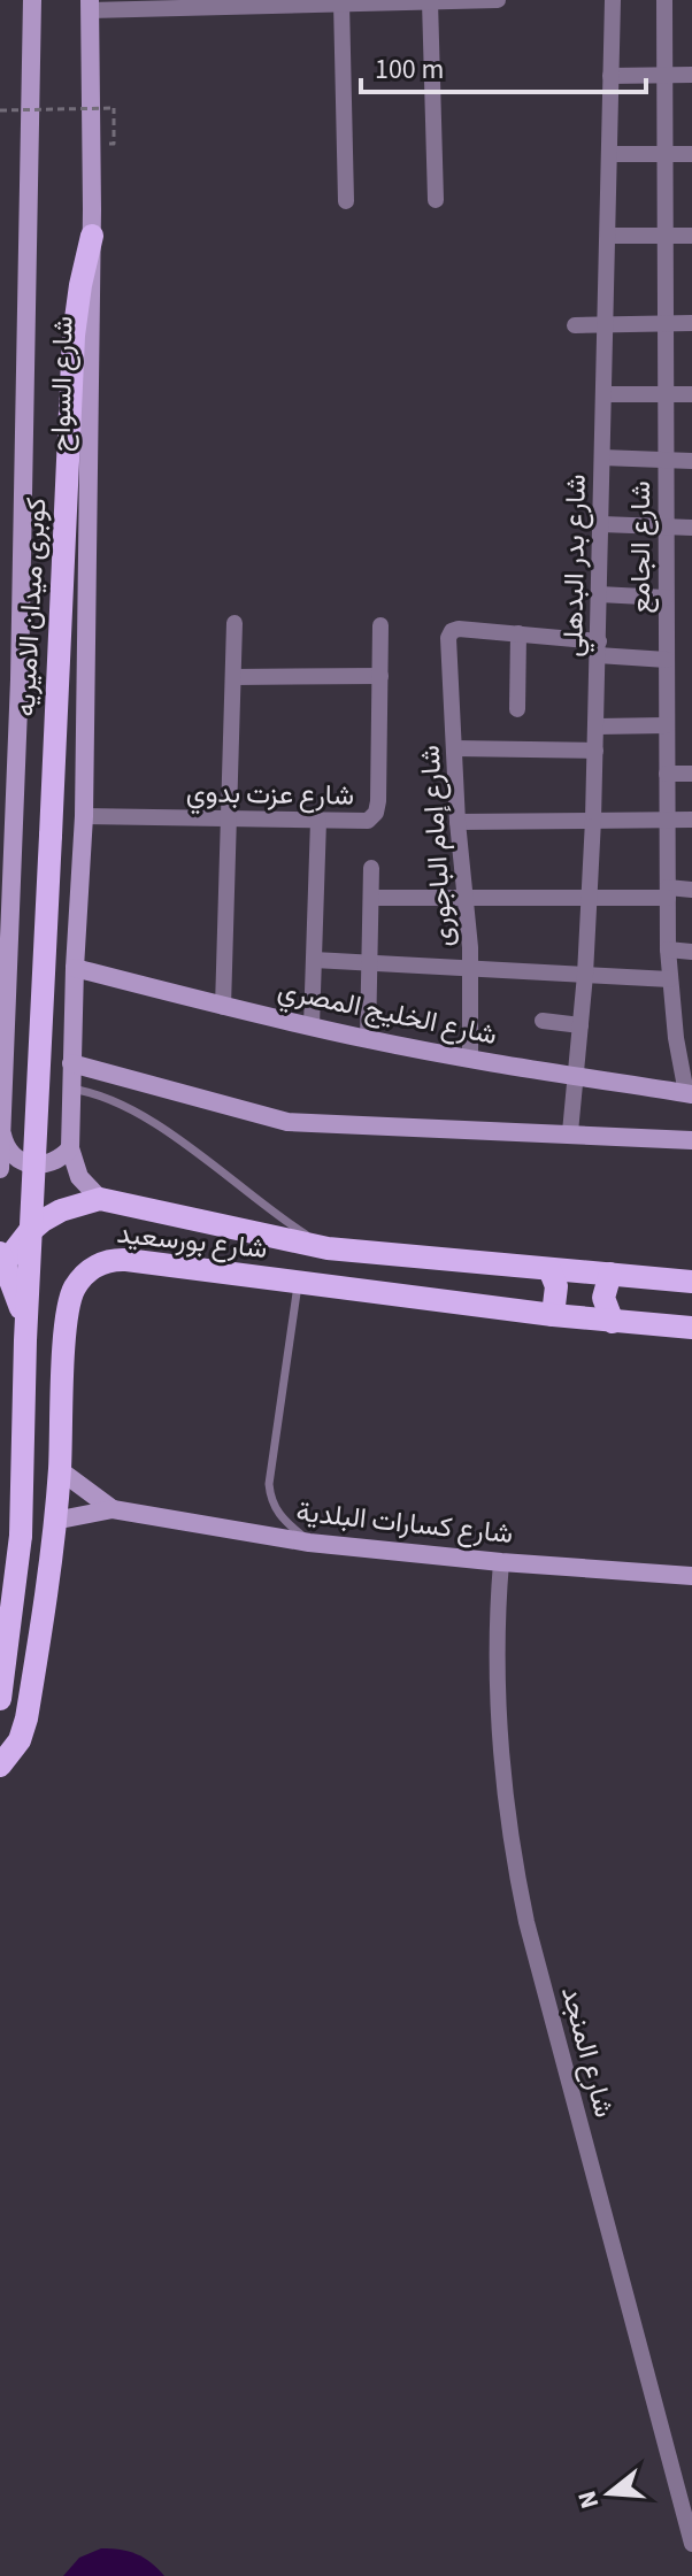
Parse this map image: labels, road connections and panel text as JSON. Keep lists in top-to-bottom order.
{
  "streets": {
    "main road": [
      "شارع السواح",
      "كوبرى ميدان الاميريه",
      "شارع الخليج المصري",
      "شارع بورسعيد",
      "شارع كسارات البلدية"
    ],
    "street": [
      "شارع الجامع",
      "شارع بدر البدهلي",
      "شارع عزت بدوي",
      "شارع إمام الباجورى",
      "شارع المنجد"
    ]
  },
  "crossings": [
    ["شارع السواح", "كوبرى ميدان الاميريه"],
    ["شارع السواح", "شارع عزت بدوي"],
    ["شارع السواح", "شارع الخليج المصري"],
    ["شارع السواح", "شارع بورسعيد"],
    ["شارع الجامع", "شارع الخليج المصري"],
    ["شارع بدر البدهلي", "شارع الخليج المصري"],
    ["شارع إمام الباجورى", "شارع الخليج المصري"],
    ["شارع بورسعيد", "شارع كسارات البلدية"],
    ["شارع كسارات البلدية", "شارع المنجد"]
  ],
  "scale_bar": "100 m",
  "north": "left"
}
